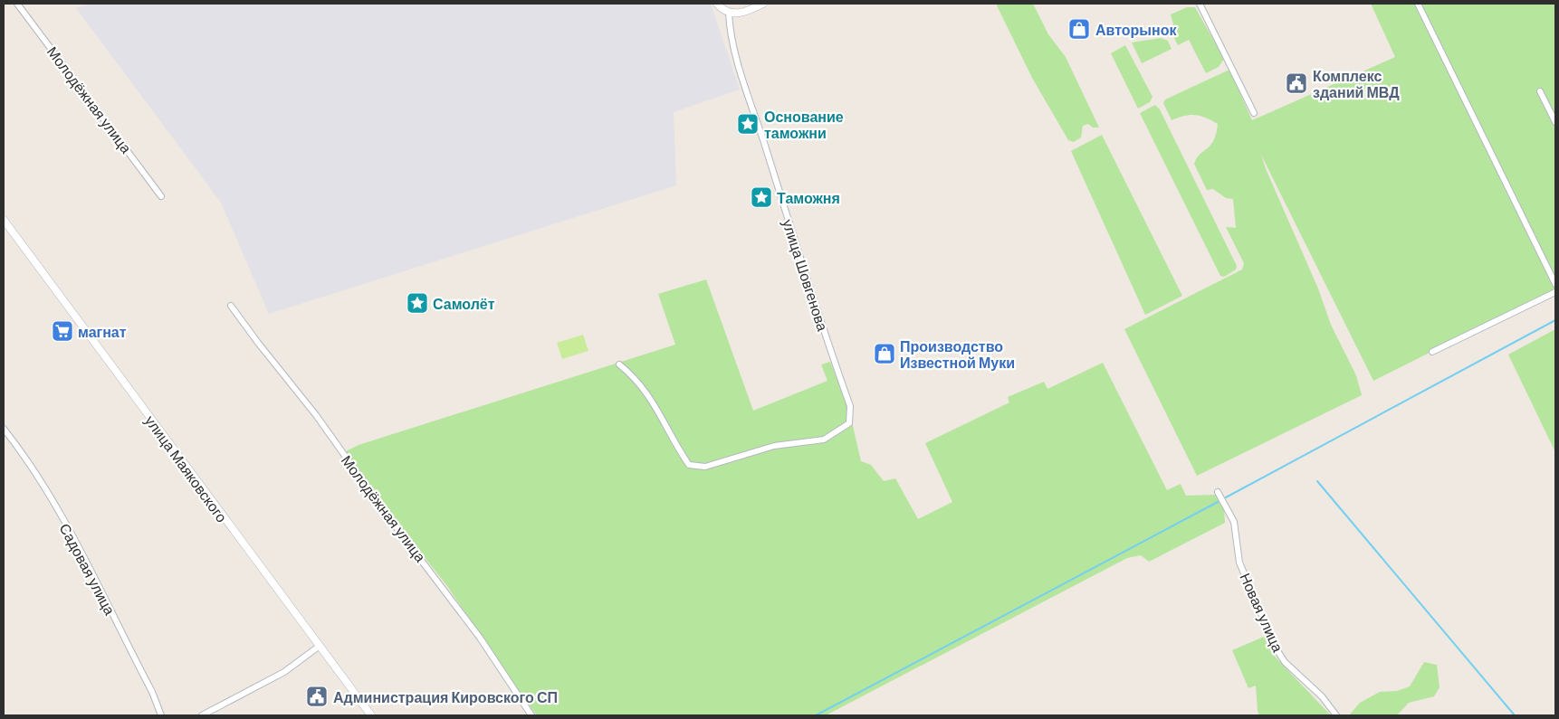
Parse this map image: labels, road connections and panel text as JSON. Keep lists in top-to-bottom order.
{
  "streets": {
    "street": [
      "Молодёжная улица",
      "улица Шовгенова",
      "улица Маяковского",
      "Садовая улица",
      "Новая улица"
    ]
  },
  "places": {
    "shop": ["Авторынок", "Производство Известной Муки"],
    "public building": ["Комплекс зданий МВД", "Администрация Кировского СП"],
    "place": ["Основание таможни", "Таможня", "Самолёт"],
    "supermarket": ["магнат"]
  }
}
